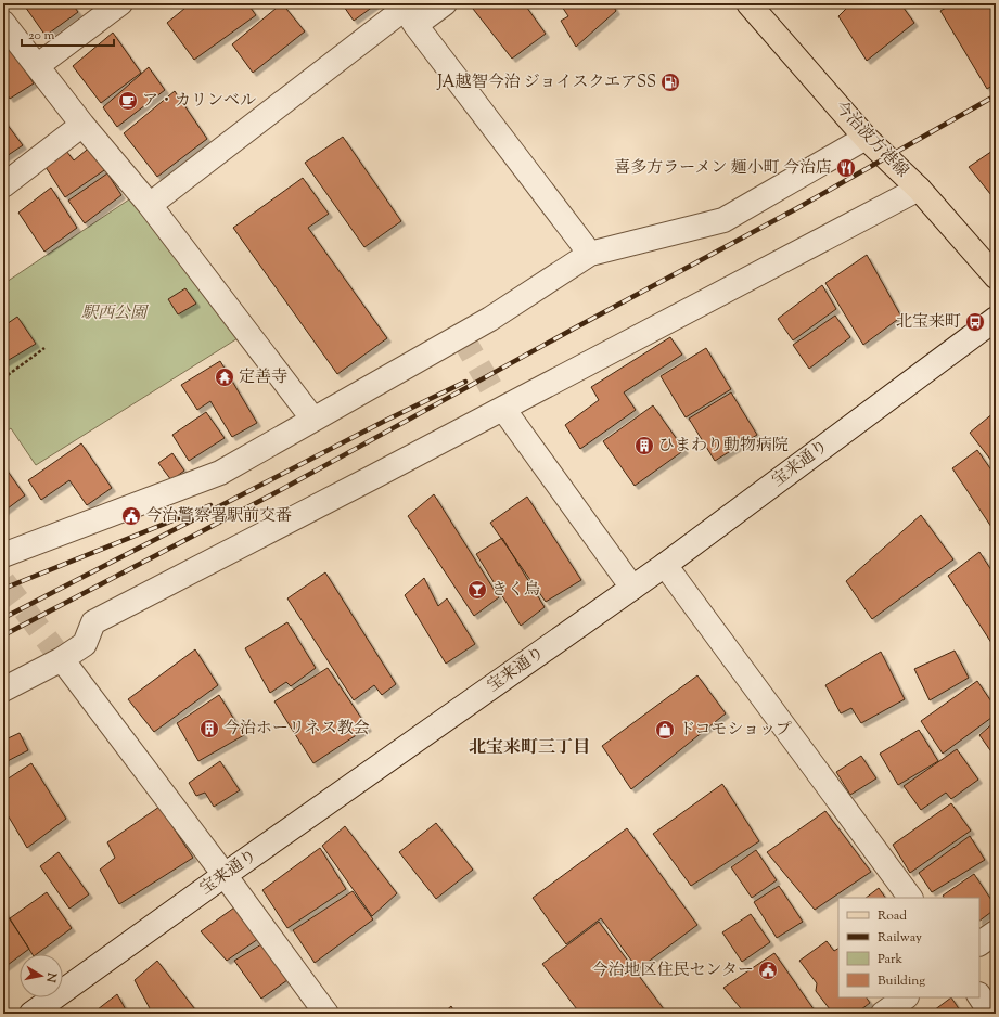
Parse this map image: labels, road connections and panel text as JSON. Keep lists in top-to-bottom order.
{
  "streets": {
    "main road": ["今治波方港線"],
    "street": ["宝来通り"]
  },
  "districts": ["北宝来町三丁目"],
  "parks": ["駅西公園"],
  "places": {
    "fuel station": ["JA越智今治 ジョイスクエアSS"],
    "cafe": ["ア・カリンベル"],
    "restaurant": ["喜多方ラーメン 麺小町 今治店"],
    "bus stop": ["北宝来町"],
    "temple": ["定善寺"],
    "building": ["ひまわり動物病院", "今治ホーリネス教会"],
    "public building": ["今治警察署駅前交番", "今治地区住民センター"],
    "bar": ["きく鳥"],
    "shop": ["ドコモショップ"]
  },
  "legend": [
    "Road",
    "Railway",
    "Park",
    "Building"
  ],
  "scale_bar": "20 m",
  "north": "right"
}
